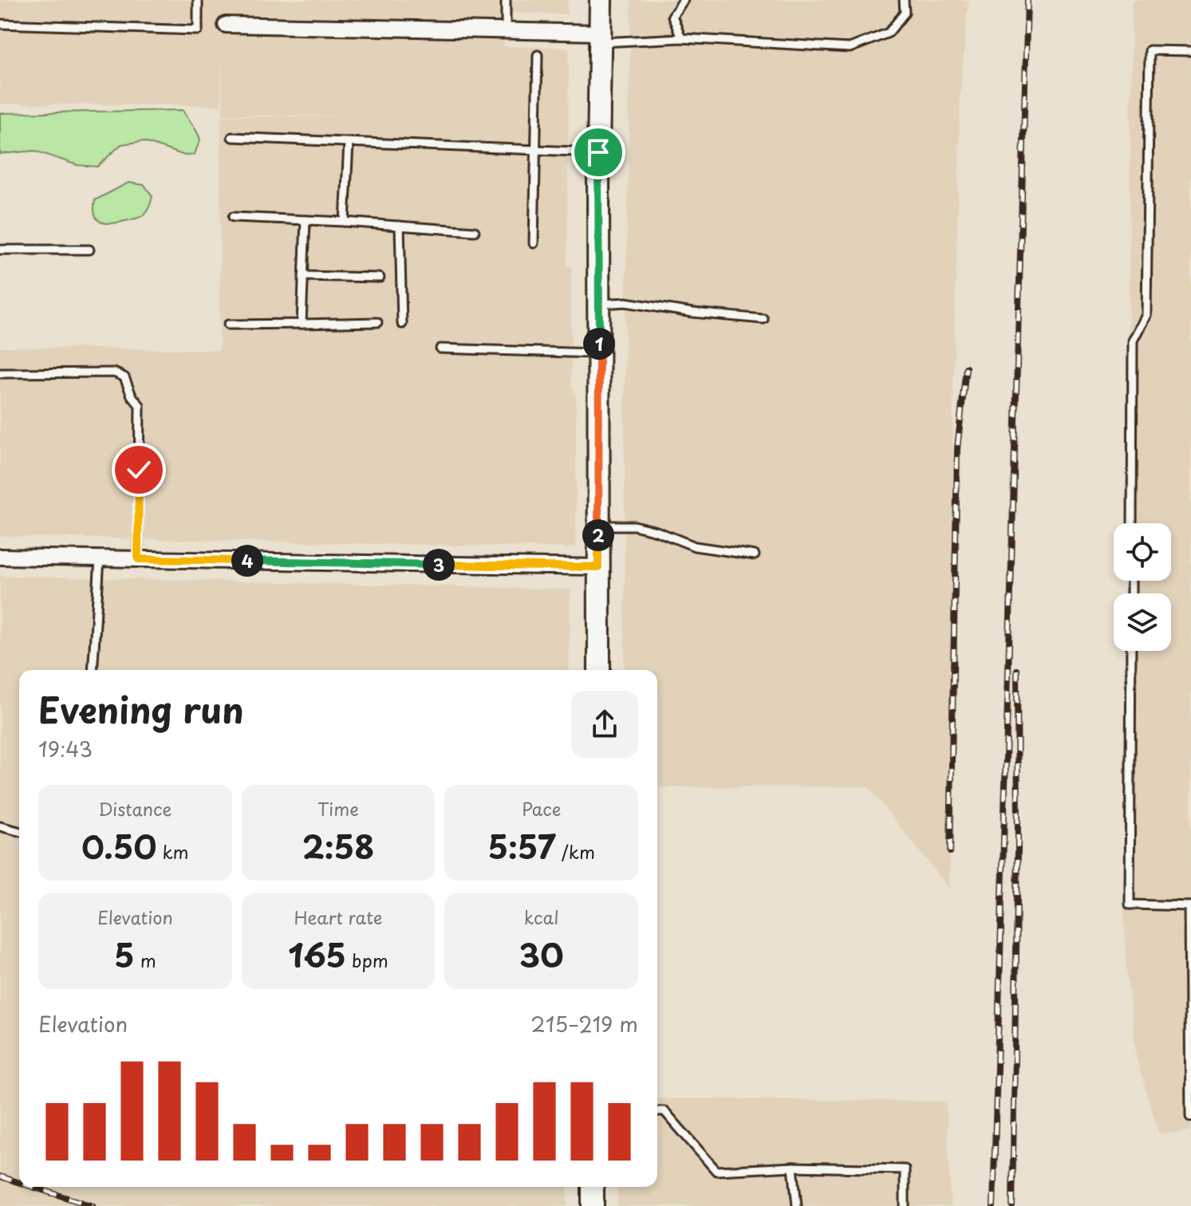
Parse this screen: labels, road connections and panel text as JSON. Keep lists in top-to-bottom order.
{
  "page": {
    "pins": [
      "1",
      "2",
      "4",
      "3"
    ],
    "heading": ["Evening run", "19:43"],
    "stats": [
      ["Distance", "0.50 km"],
      ["Time", "2:58"],
      ["Pace", "5:57 /km"],
      ["Elevation", "5 m"],
      ["Heart rate", "165 bpm"],
      ["kcal", "30"]
    ],
    "chart": ["Elevation", "215–219 m"]
  }
}
